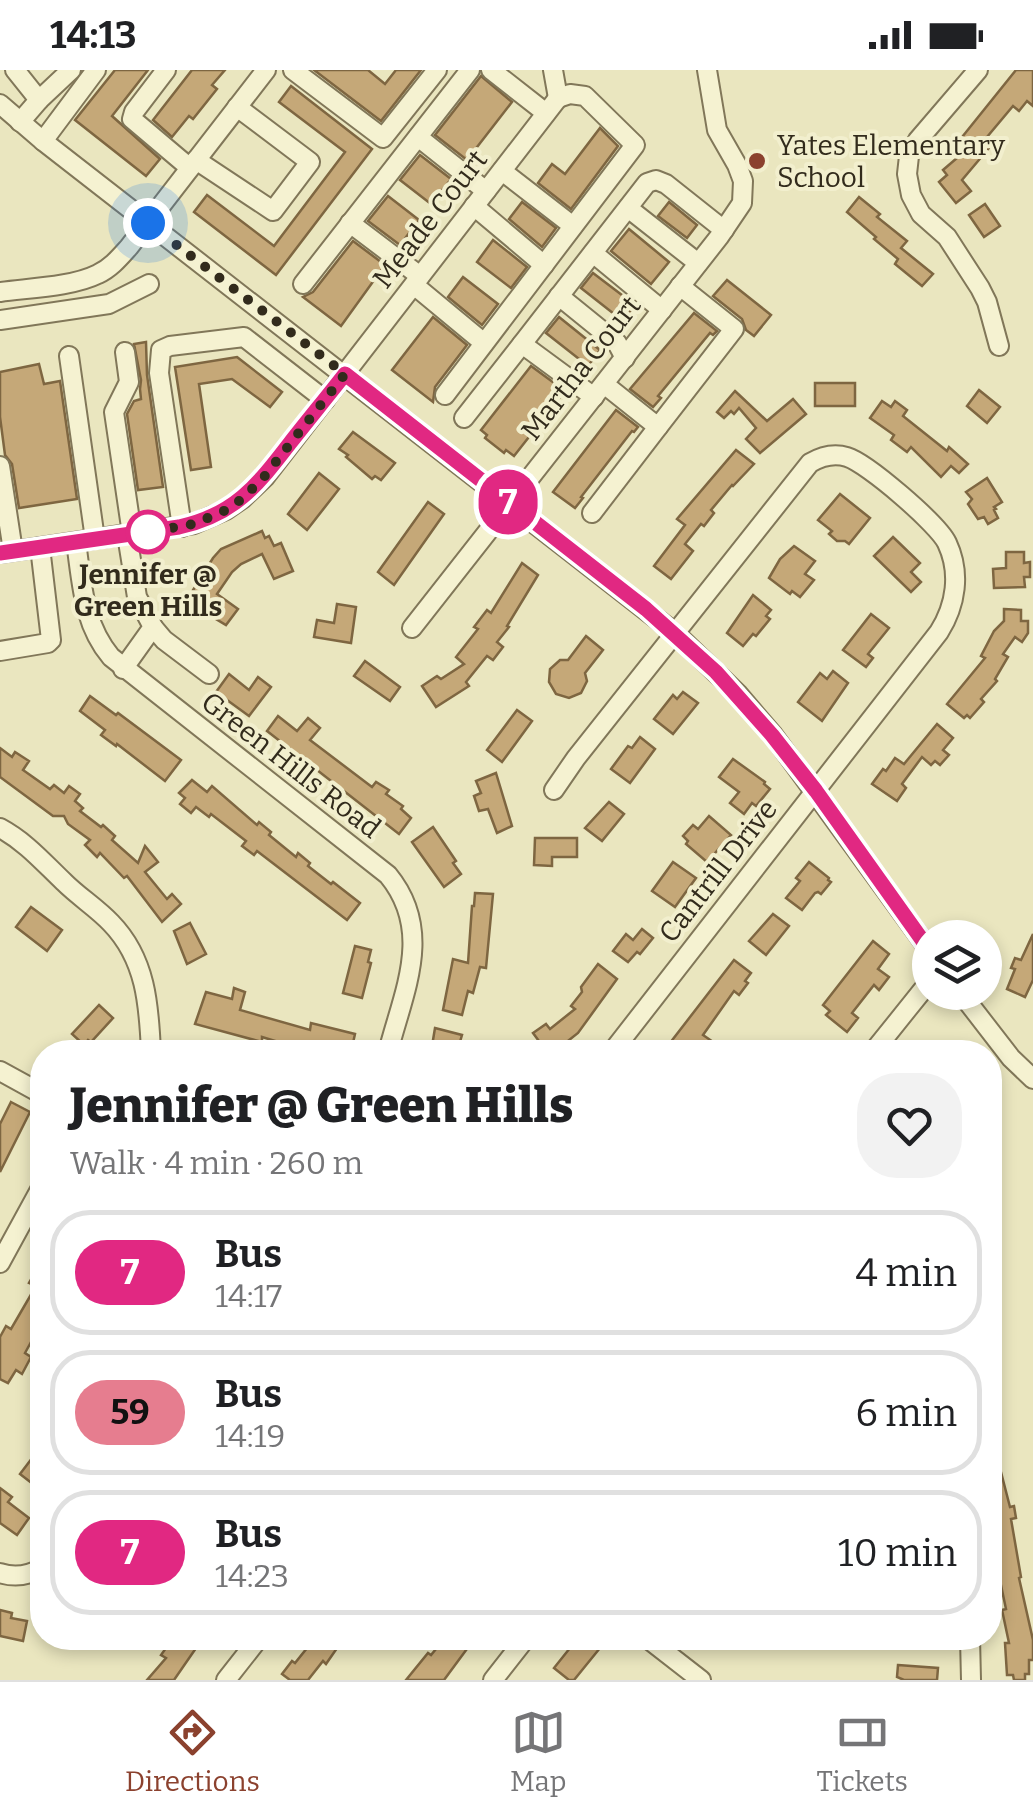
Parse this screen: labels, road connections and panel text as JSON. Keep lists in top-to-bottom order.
{
  "streets": {
    "street": [
      "Meade Court",
      "Martha Court",
      "Green Hills Road",
      "Cantrill Drive"
    ]
  },
  "crossings": [
    ["Meade Court", "Green Hills Road"]
  ],
  "places": ["Yates Elementary School", "Jennifer @ Green Hills"],
  "lines": ["bus line 7"],
  "page": {
    "status": "14:13",
    "on_map": "7",
    "heading": ["Jennifer @ Green Hills", "Walk · 4 min · 260 m"],
    "list": [
      {
        "mark": "7",
        "name": "Bus",
        "note": "14:17",
        "value": "4 min"
      },
      {
        "mark": "59",
        "name": "Bus",
        "note": "14:19",
        "value": "6 min"
      },
      {
        "mark": "7",
        "name": "Bus",
        "note": "14:23",
        "value": "10 min"
      }
    ],
    "tabs": ["Directions", "Map", "Tickets"]
  }
}
